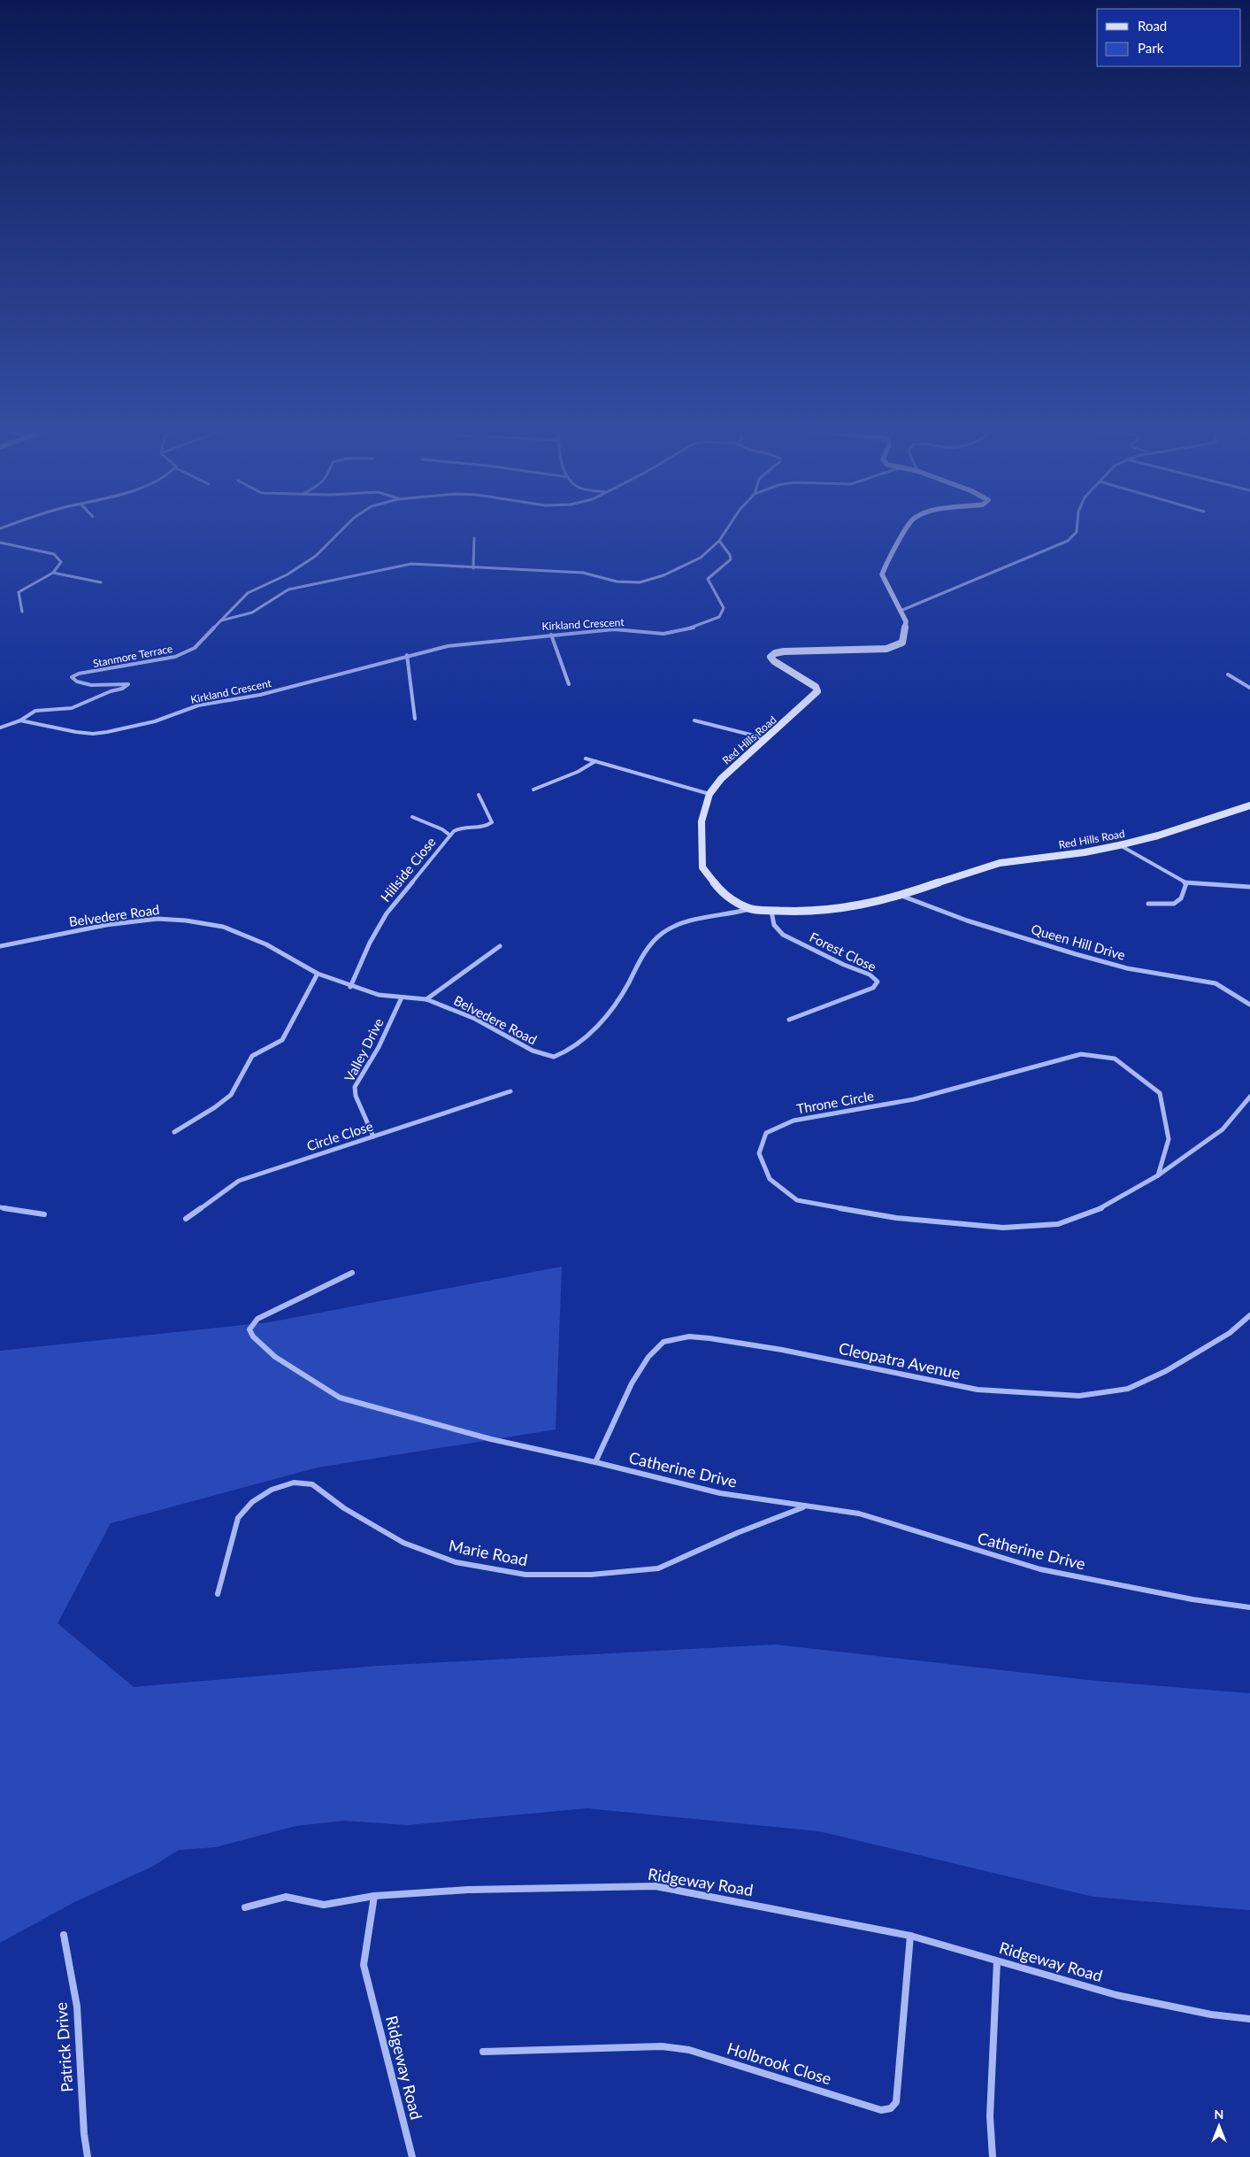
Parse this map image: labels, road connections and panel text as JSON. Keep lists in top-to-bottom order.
{
  "streets": {
    "main road": ["Red Hills Road"],
    "street": [
      "Kirkland Crescent",
      "Stanmore Terrace",
      "Hillside Close",
      "Belvedere Road",
      "Queen Hill Drive",
      "Forest Close",
      "Valley Drive",
      "Throne Circle",
      "Circle Close",
      "Cleopatra Avenue",
      "Catherine Drive",
      "Marie Road",
      "Ridgeway Road",
      "Patrick Drive",
      "Holbrook Close"
    ]
  },
  "crossings": [
    ["Kirkland Crescent", "Stanmore Terrace"],
    ["Red Hills Road", "Belvedere Road"],
    ["Red Hills Road", "Queen Hill Drive"],
    ["Red Hills Road", "Forest Close"],
    ["Hillside Close", "Belvedere Road"],
    ["Belvedere Road", "Valley Drive"],
    ["Valley Drive", "Circle Close"],
    ["Cleopatra Avenue", "Catherine Drive"],
    ["Catherine Drive", "Marie Road"],
    ["Ridgeway Road", "Holbrook Close"]
  ],
  "legend": ["Road", "Park"],
  "north": "top"
}
